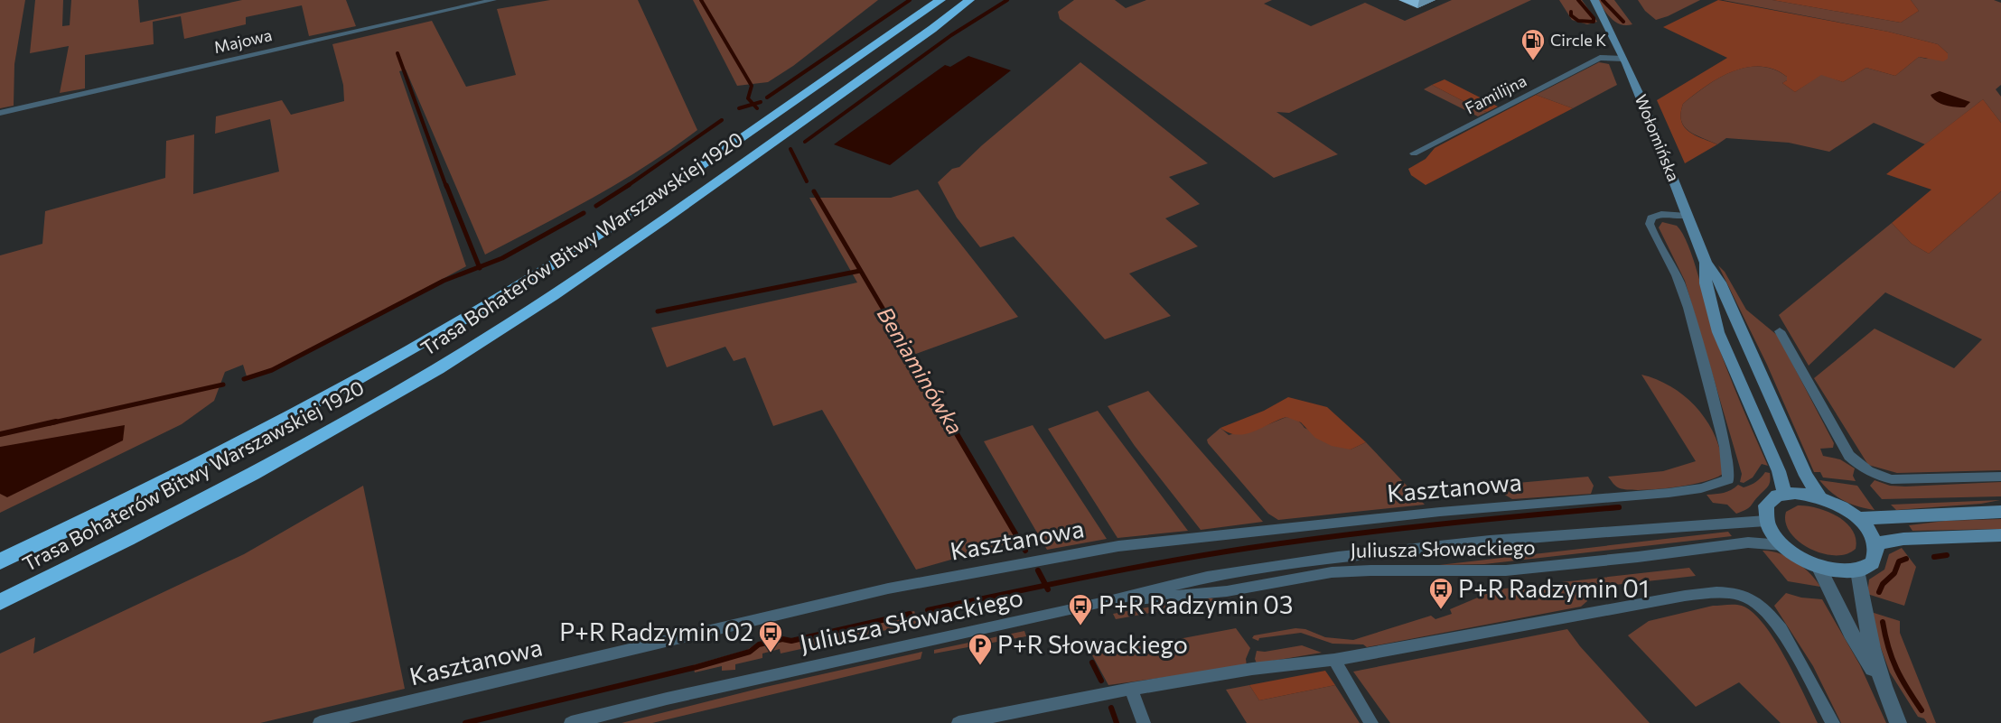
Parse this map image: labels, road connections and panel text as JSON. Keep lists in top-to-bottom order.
{
  "streets": {
    "highway": ["Trasa Bohaterów Bitwy Warszawskiej 1920"],
    "main road": ["Wołomińska"],
    "street": [
      "Majowa",
      "Familijna",
      "Kasztanowa",
      "Juliusza Słowackiego"
    ]
  },
  "crossings": [
    ["Familijna", "Wołomińska"],
    ["Wołomińska", "Kasztanowa"]
  ],
  "water": ["Beniaminówka"],
  "places": {
    "fuel station": ["Circle K"],
    "bus stop": ["P+R Radzymin 01", "P+R Radzymin 03", "P+R Radzymin 02"],
    "parking": ["P+R Słowackiego"]
  }
}
